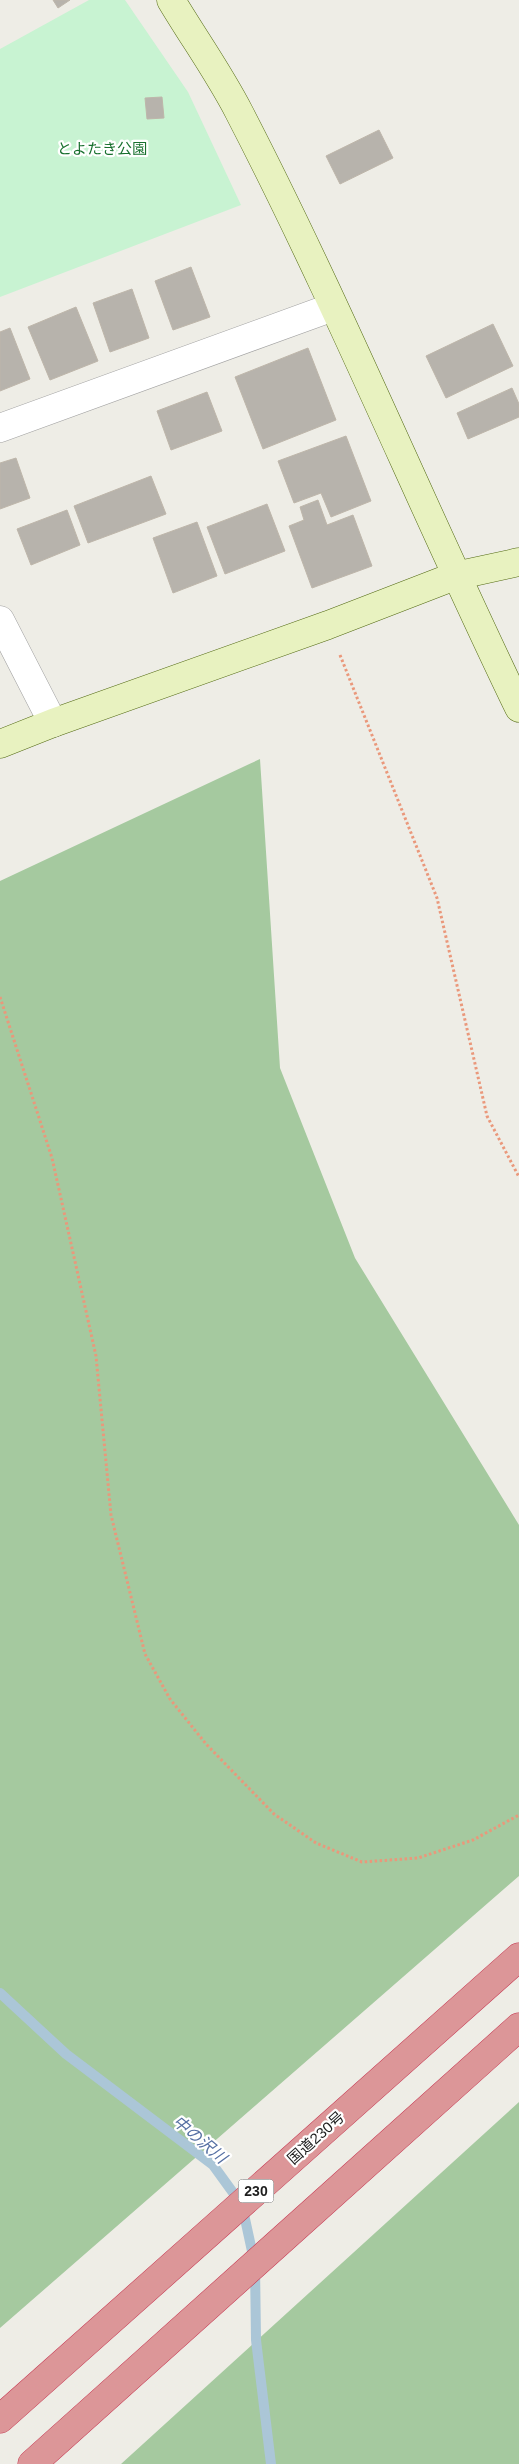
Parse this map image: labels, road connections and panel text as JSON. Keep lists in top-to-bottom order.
{
  "streets": {
    "highway": ["国道230号", "230"]
  },
  "water": ["中の沢川"],
  "parks": ["とよたき公園"]
}
